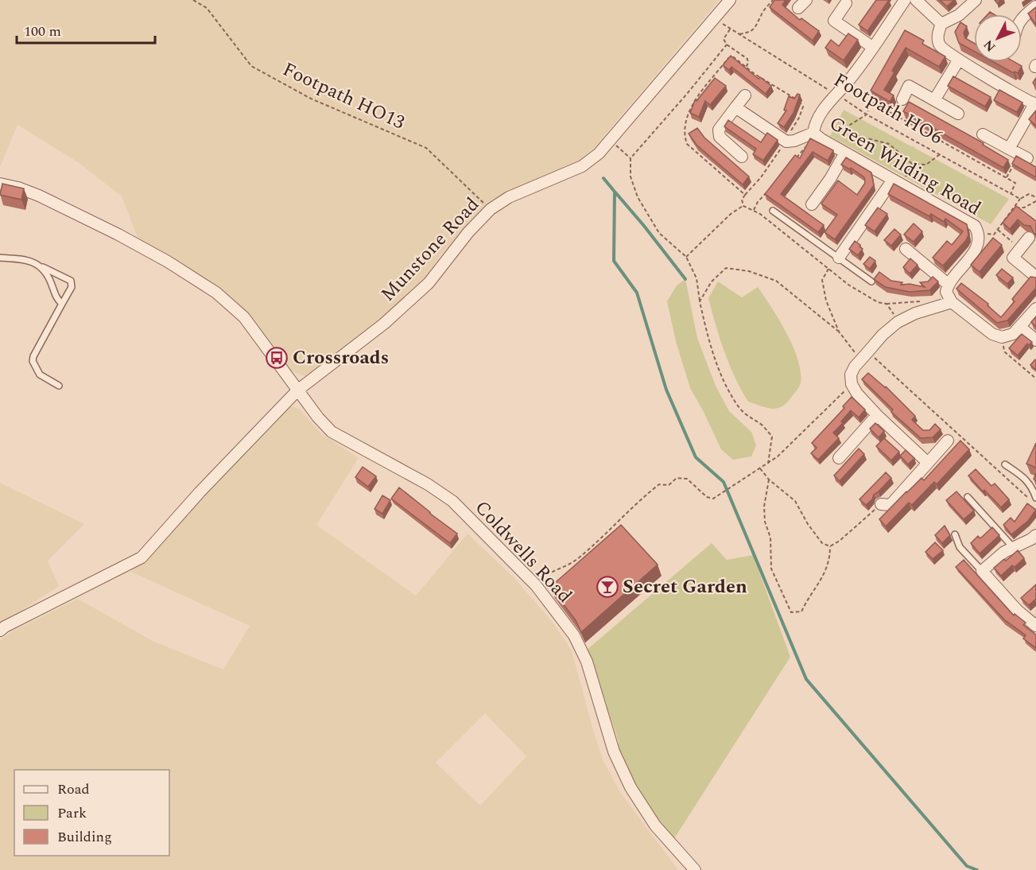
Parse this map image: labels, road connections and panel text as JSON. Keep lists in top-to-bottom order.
{
  "streets": {
    "street": ["Green Wilding Road", "Munstone Road", "Coldwells Road"],
    "path": ["Footpath HO13", "Footpath HO6"]
  },
  "crossings": [
    ["Footpath HO13", "Munstone Road"],
    ["Footpath HO6", "Green Wilding Road"],
    ["Munstone Road", "Coldwells Road"]
  ],
  "places": {
    "bus stop": ["Crossroads"],
    "bar": ["Secret Garden"]
  },
  "legend": ["Road", "Park", "Building"],
  "scale_bar": "100 m",
  "north": "bottom left"
}
